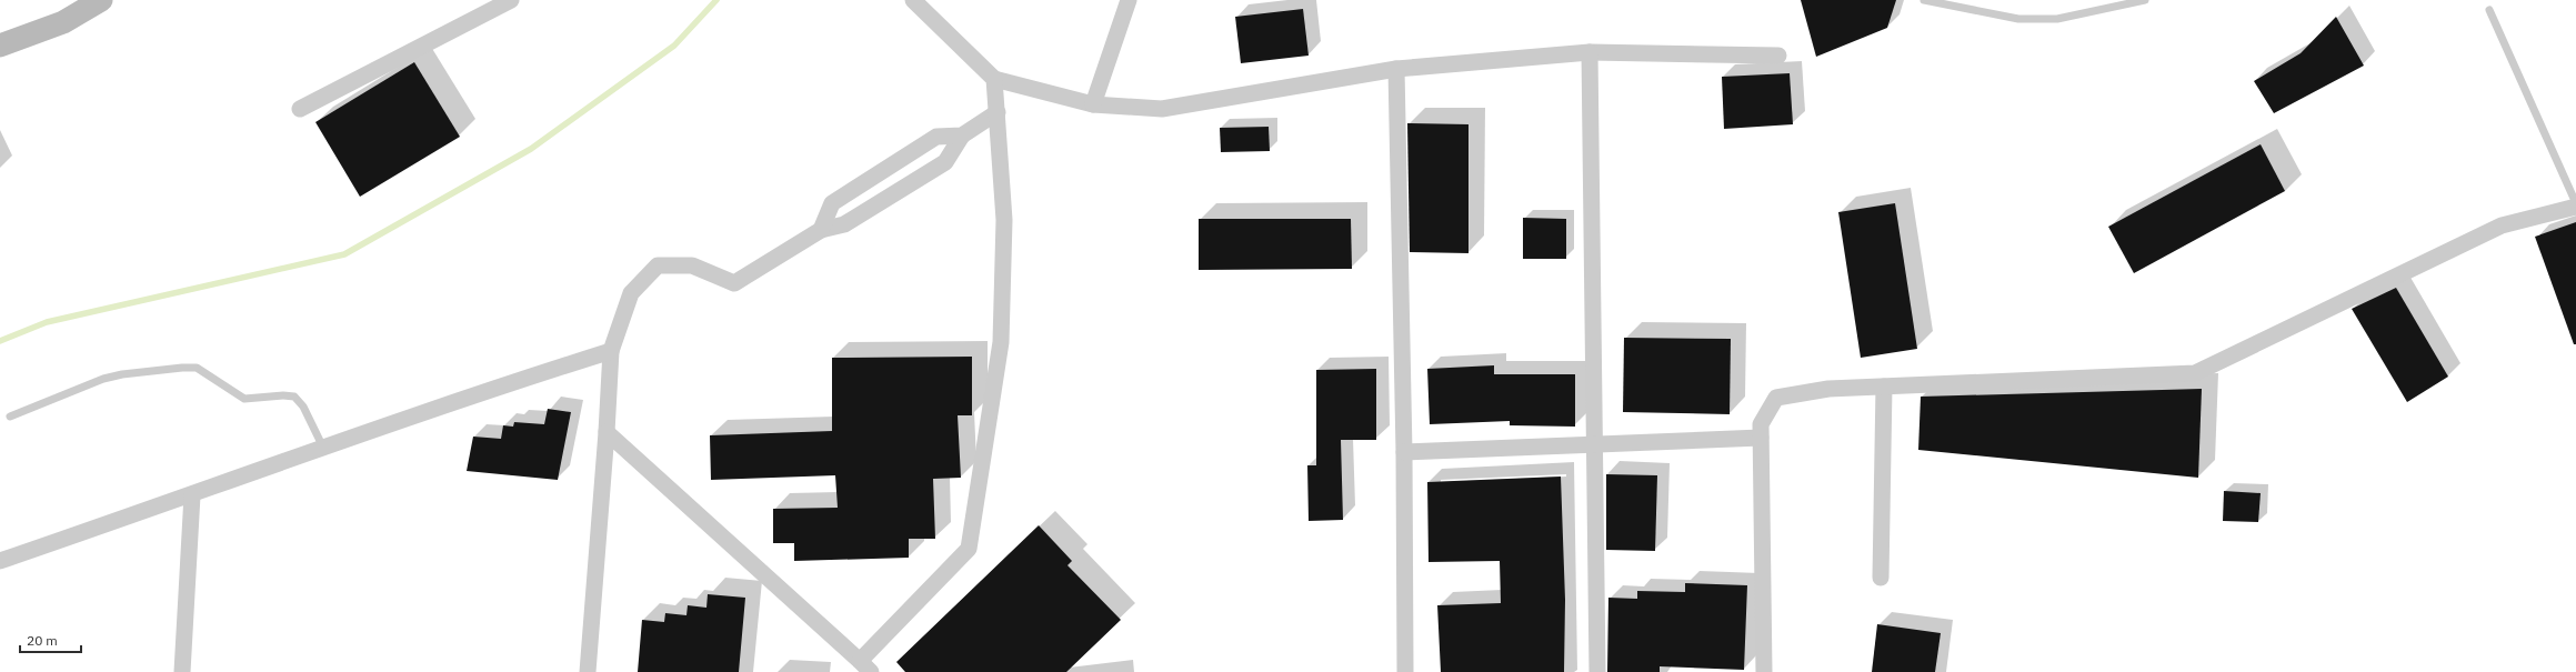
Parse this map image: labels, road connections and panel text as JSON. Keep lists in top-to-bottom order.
{
  "scale_bar": "20 m"
}
